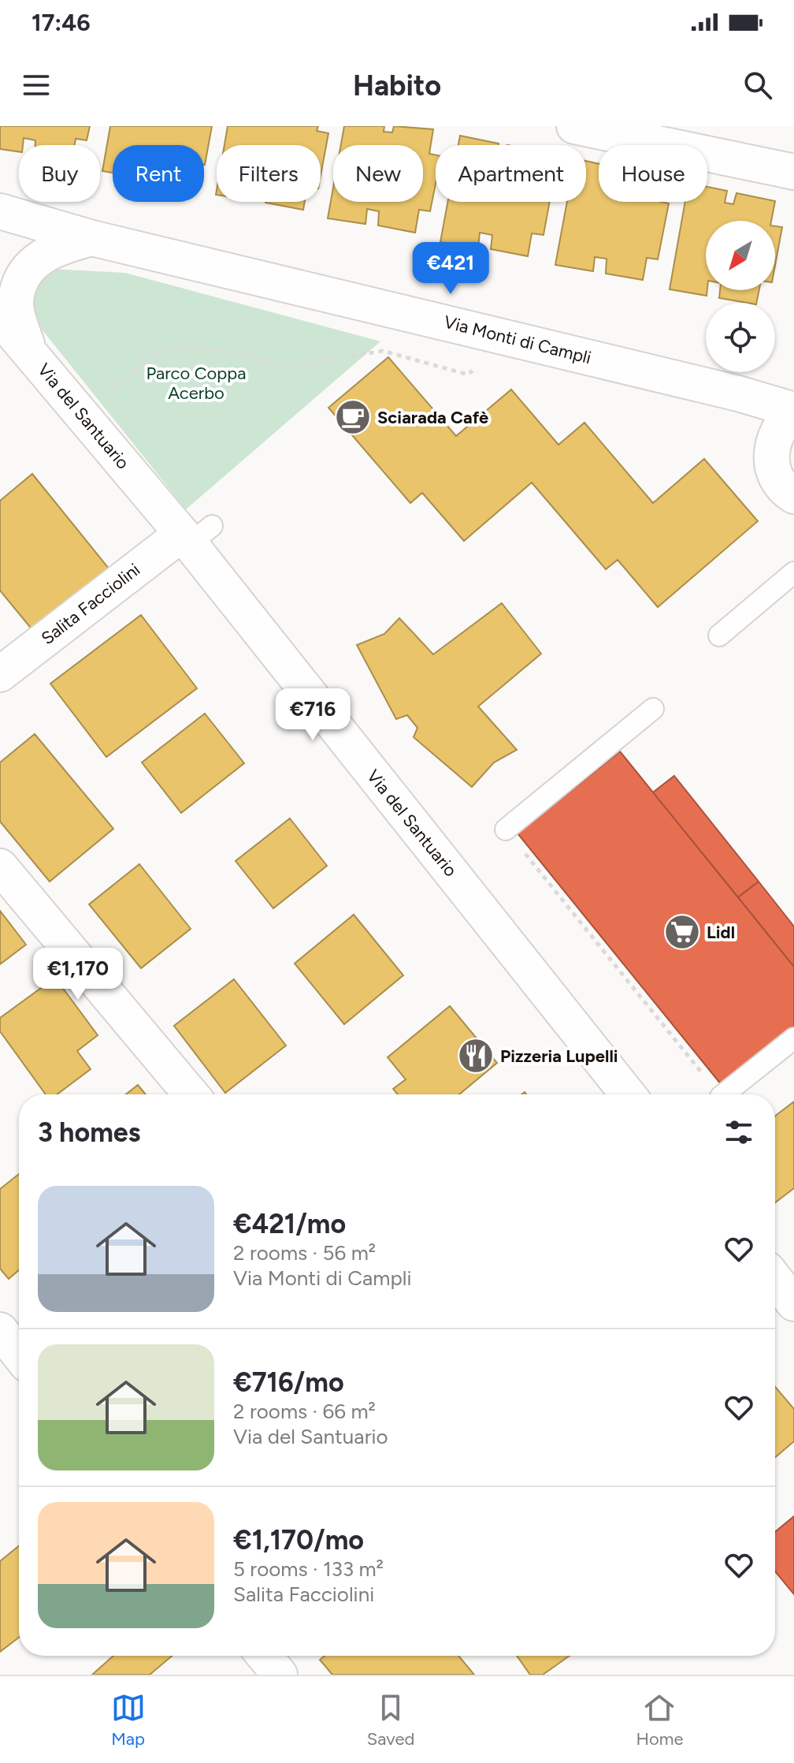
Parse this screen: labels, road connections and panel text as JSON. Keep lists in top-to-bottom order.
{
  "streets": {
    "street": ["Via Monti di Campli", "Via del Santuario", "Salita Facciolini"]
  },
  "crossings": [
    ["Via del Santuario", "Salita Facciolini"]
  ],
  "parks": ["Parco Coppa Acerbo"],
  "places": {
    "cafe": ["Sciarada Cafè"],
    "supermarket": ["Lidl"],
    "restaurant": ["Pizzeria Lupelli"]
  },
  "north": "bottom left",
  "page": {
    "status": "17:46",
    "header": "Habito",
    "chip": [
      "Buy",
      "Rent",
      "Filters",
      "New",
      "Apartment",
      "House"
    ],
    "price": ["€421", "€716", "€1,170"],
    "heading": "3 homes",
    "list": [
      {
        "name": "€421/mo",
        "note": "2 rooms · 56 m² · Via Monti di Campli"
      },
      {
        "name": "€716/mo",
        "note": "2 rooms · 66 m² · Via del Santuario"
      },
      {
        "name": "€1,170/mo",
        "note": "5 rooms · 133 m² · Salita Facciolini"
      }
    ],
    "tabs": ["Map", "Saved", "Home"]
  }
}
